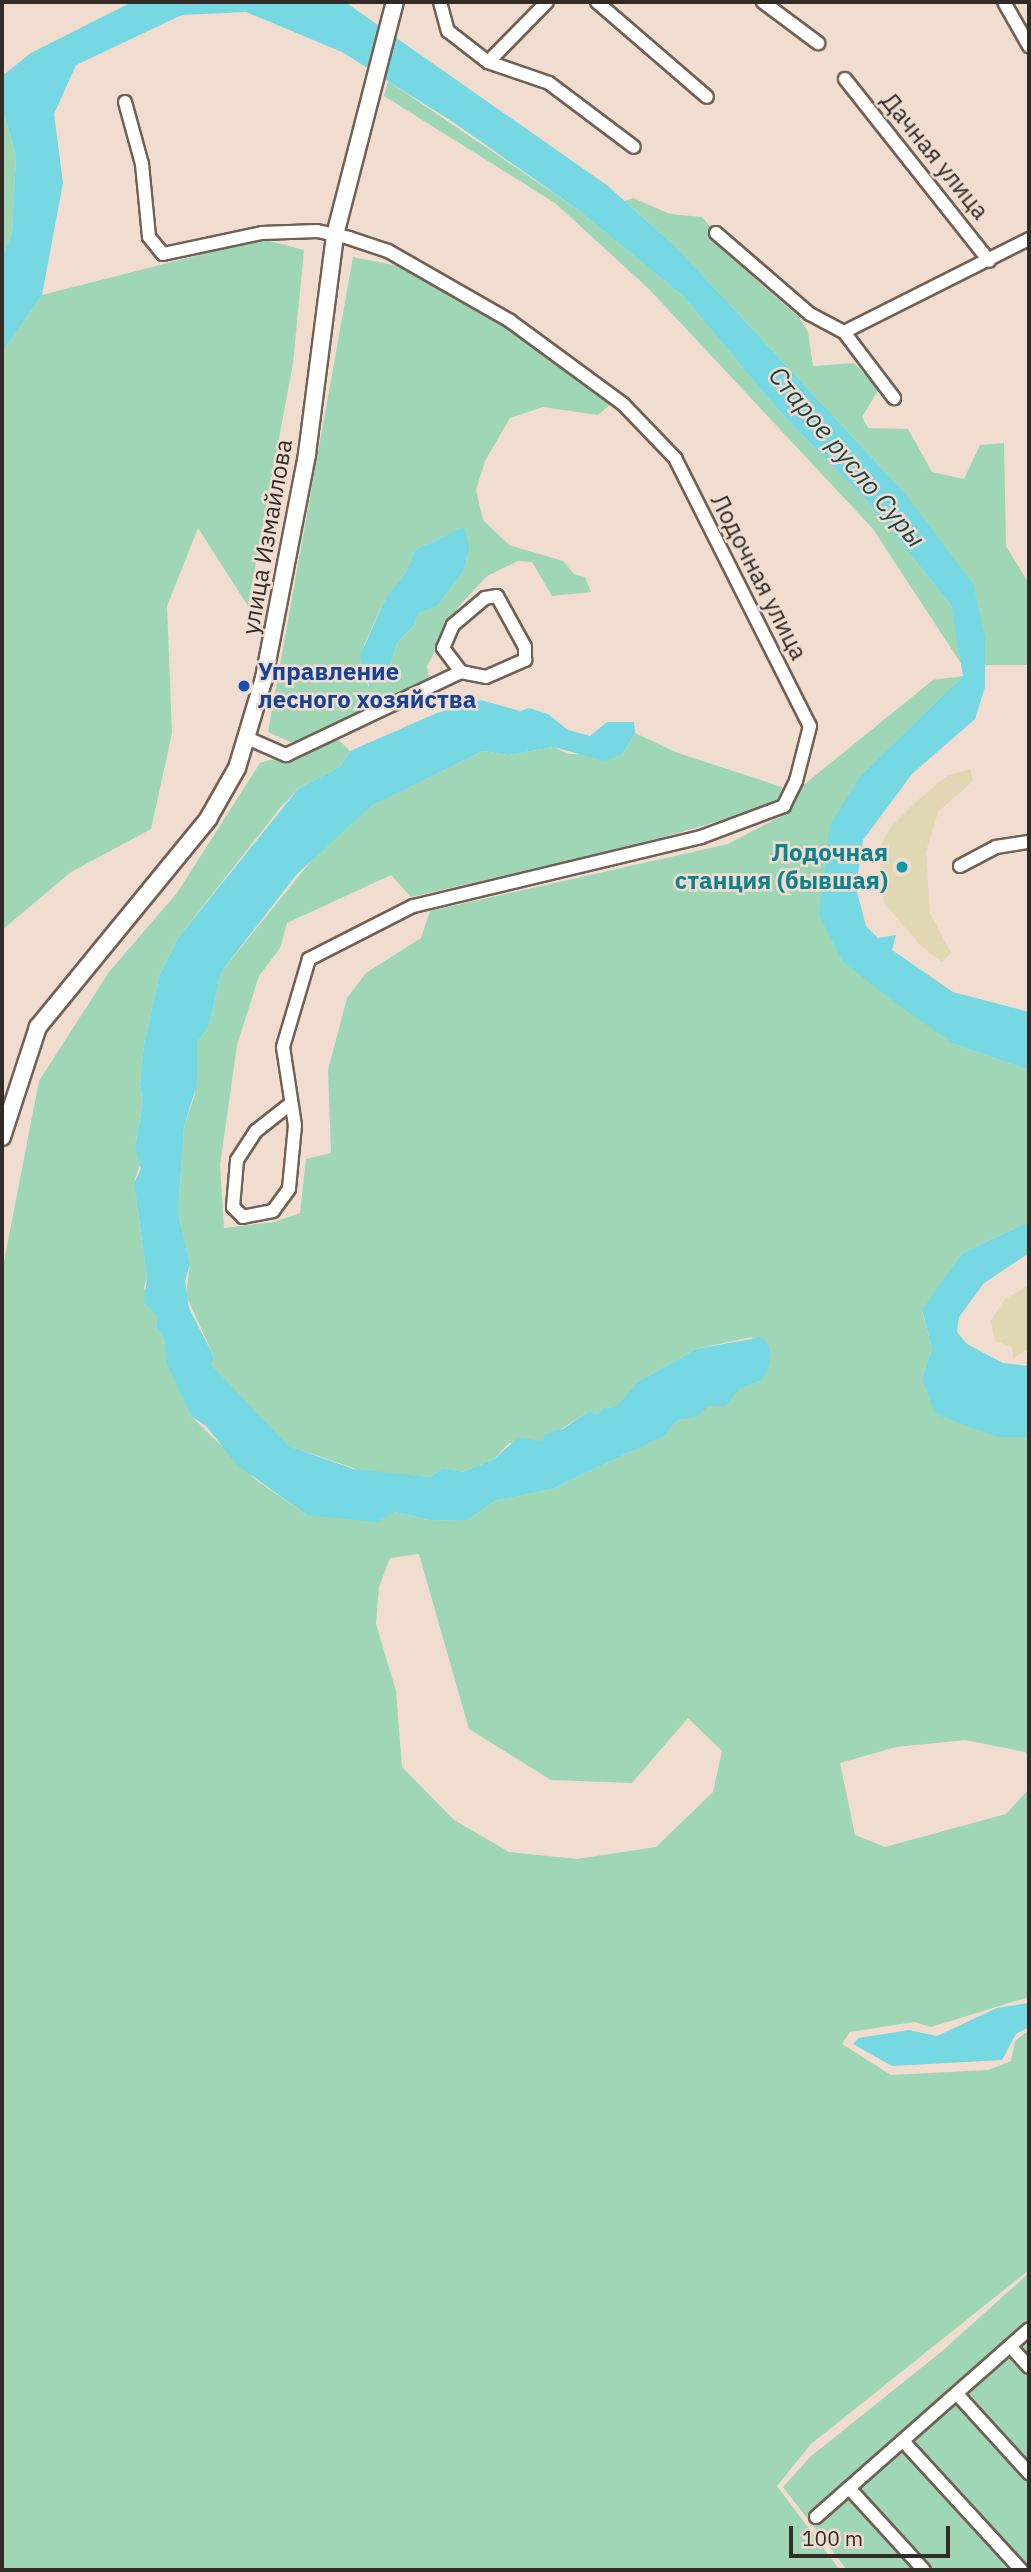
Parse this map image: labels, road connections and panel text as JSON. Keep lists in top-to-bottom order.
{
  "streets": {
    "main road": ["улица Измайлова"],
    "street": ["Дачная улица", "Лодочная улица"]
  },
  "crossings": [
    ["улица Измайлова", "Лодочная улица"]
  ],
  "water": ["Старое русло Суры"],
  "places": ["Управление лесного хозяйства", "Лодочная станция (бывшая)"],
  "scale_bar": "100 m"
}
